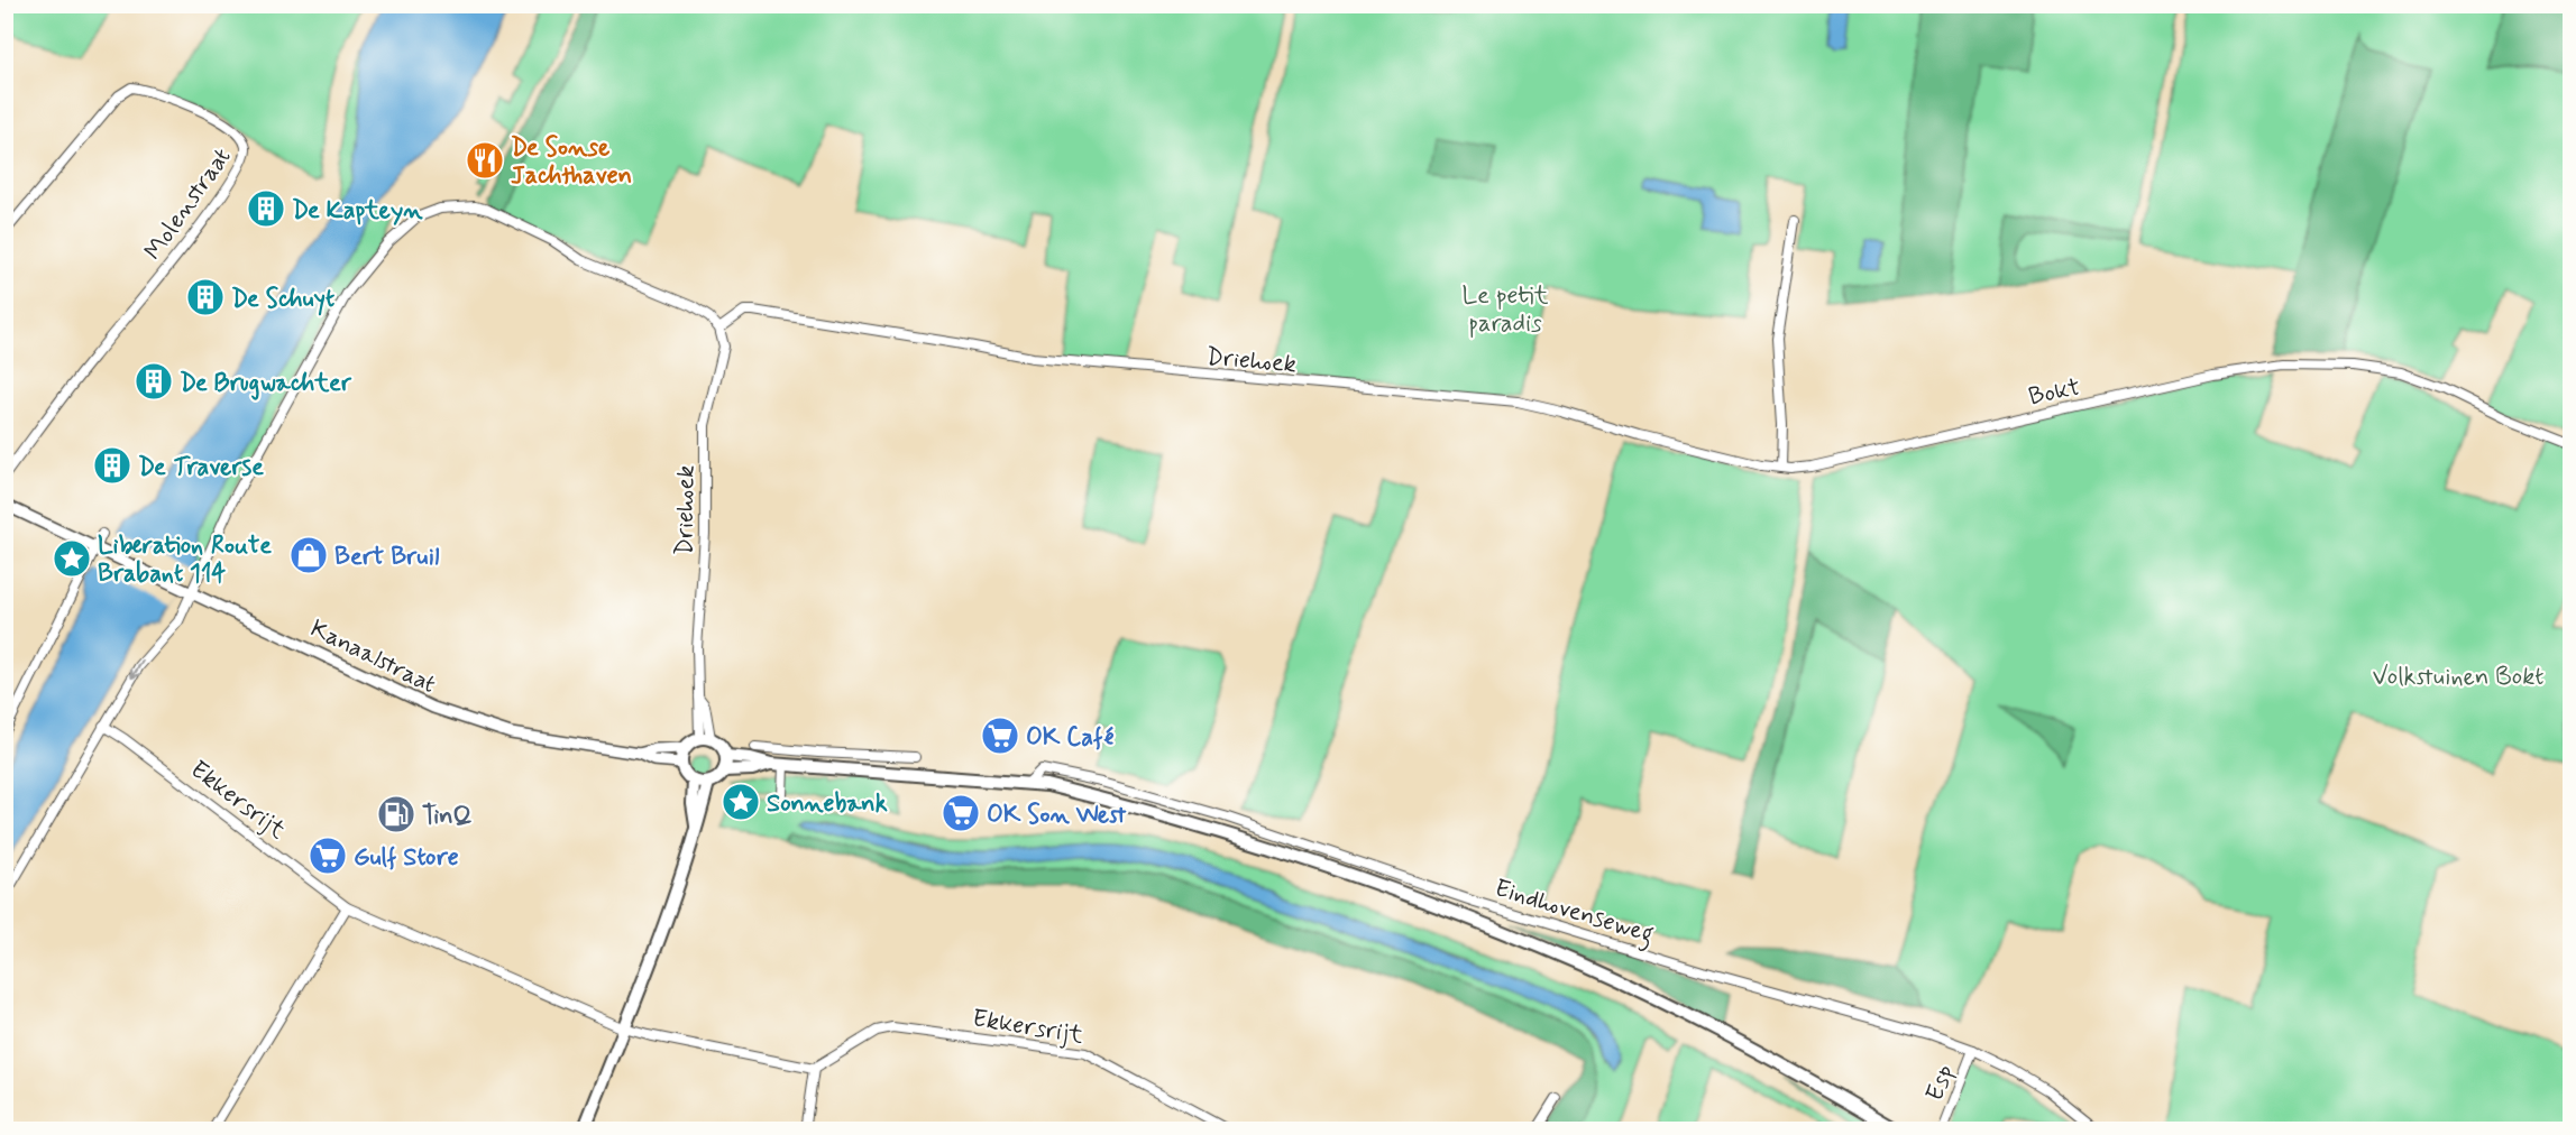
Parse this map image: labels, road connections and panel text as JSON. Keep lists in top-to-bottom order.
{
  "streets": {
    "main road": ["Eindhovenseweg"],
    "street": [
      "Molenstraat",
      "Driehoek",
      "Bokt",
      "Kanaalstraat",
      "Ekkersrijt",
      "Esp"
    ]
  },
  "crossings": [
    ["Driehoek", "Bokt"],
    ["Driehoek", "Kanaalstraat"],
    ["Driehoek", "Eindhovenseweg"],
    ["Kanaalstraat", "Eindhovenseweg"],
    ["Eindhovenseweg", "Esp"]
  ],
  "parks": ["Le petit paradis", "Volkstuinen Bokt"],
  "places": {
    "restaurant": ["De Sonse Jachthaven"],
    "building": [
      "De Kapteyn",
      "De Schuyt",
      "De Brugwachter",
      "De Traverse"
    ],
    "shop": ["Bert Bruil"],
    "place": ["Liberation Route Brabant 114", "Sonnebank"],
    "supermarket": ["OK Café", "OK Son West", "Gulf Store"],
    "fuel station": ["TinQ"]
  }
}
